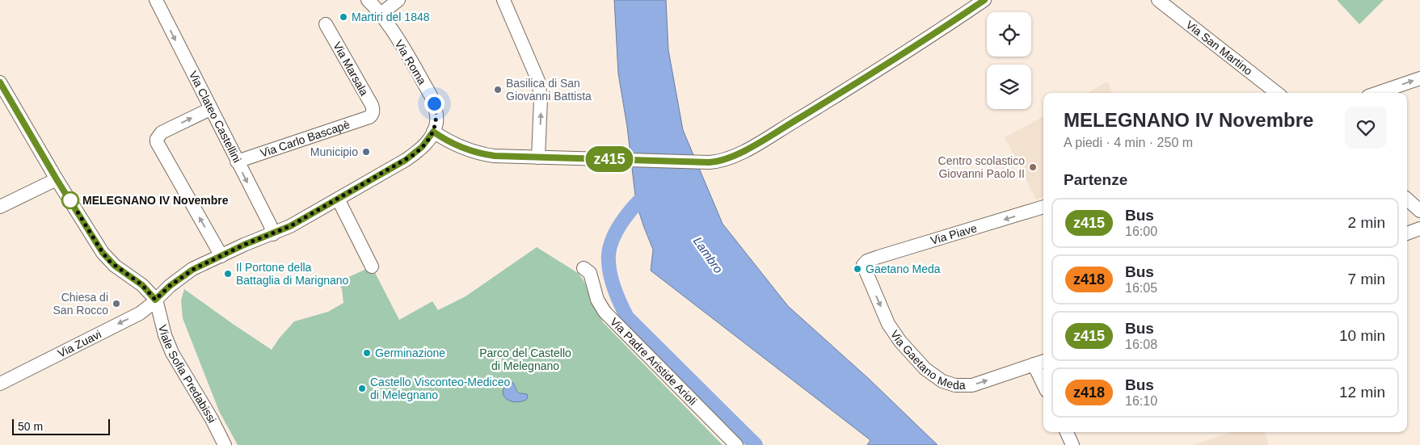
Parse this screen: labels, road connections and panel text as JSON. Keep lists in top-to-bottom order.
{
  "streets": {
    "street": [
      "Via San Martino",
      "Via Roma",
      "Via Marsala",
      "Via Clateo Castellini",
      "Via Carlo Bascapè",
      "Via Piave",
      "Via Zuavi",
      "Via Gaetano Meda",
      "Via Padre Aristide Arioli",
      "Viale Sofia Predabissi"
    ]
  },
  "crossings": [
    ["Via Roma", "Via Zuavi"],
    ["Via Marsala", "Via Carlo Bascapè"],
    ["Via Clateo Castellini", "Via Carlo Bascapè"],
    ["Via Clateo Castellini", "Via Zuavi"],
    ["Via Piave", "Via Gaetano Meda"],
    ["Via Zuavi", "Viale Sofia Predabissi"]
  ],
  "one_way": ["Via Clateo Castellini", "Via Piave", "Via Gaetano Meda"],
  "water": ["Lambro"],
  "parks": ["Parco del Castello di Melegnano"],
  "places": [
    "Martiri del 1848",
    "Basilica di San Giovanni Battista",
    "Municipio",
    "Centro scolastico Giovanni Paolo II",
    "MELEGNANO IV Novembre",
    "Gaetano Meda",
    "Il Portone della Battaglia di Marignano",
    "Chiesa di San Rocco",
    "Germinazione",
    "Castello Visconteo-Mediceo di Melegnano"
  ],
  "lines": ["bus line z415"],
  "scale_bar": "50 m",
  "page": {
    "on_map": "z415",
    "heading": [
      ["MELEGNANO IV Novembre", "A piedi · 4 min · 250 m"],
      "Partenze"
    ],
    "list": [
      {
        "mark": "z415",
        "name": "Bus",
        "note": "16:00",
        "value": "2 min"
      },
      {
        "mark": "z418",
        "name": "Bus",
        "note": "16:05",
        "value": "7 min"
      },
      {
        "mark": "z415",
        "name": "Bus",
        "note": "16:08",
        "value": "10 min"
      },
      {
        "mark": "z418",
        "name": "Bus",
        "note": "16:10",
        "value": "12 min"
      }
    ],
    "scale": "50 m"
  }
}
